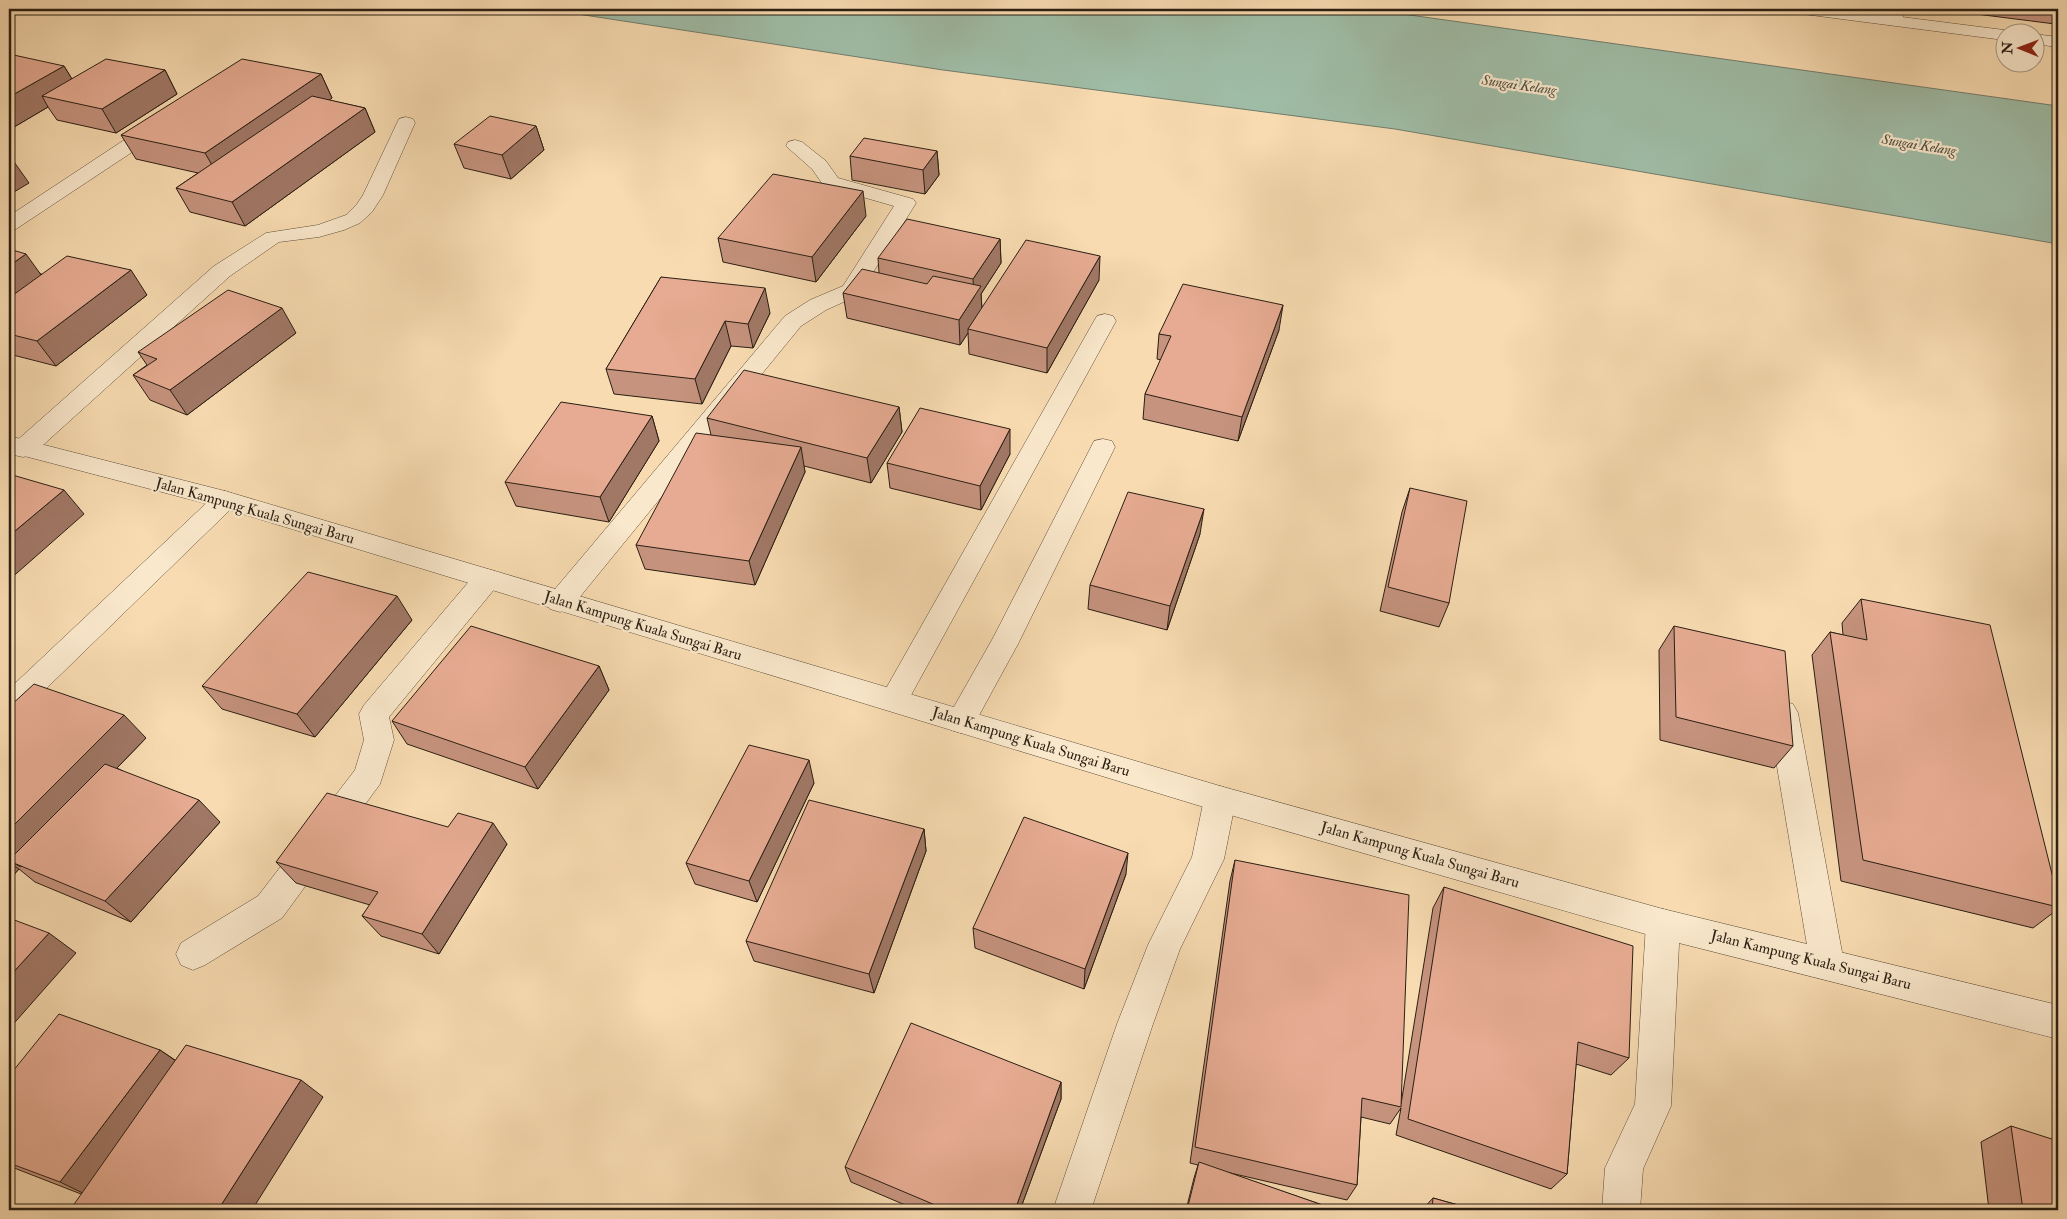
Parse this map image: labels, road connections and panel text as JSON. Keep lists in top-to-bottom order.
{
  "streets": {
    "street": ["Jalan Kampung Kuala Sungai Baru"]
  },
  "water": ["Sungai Kelang"],
  "north": "left"
}
